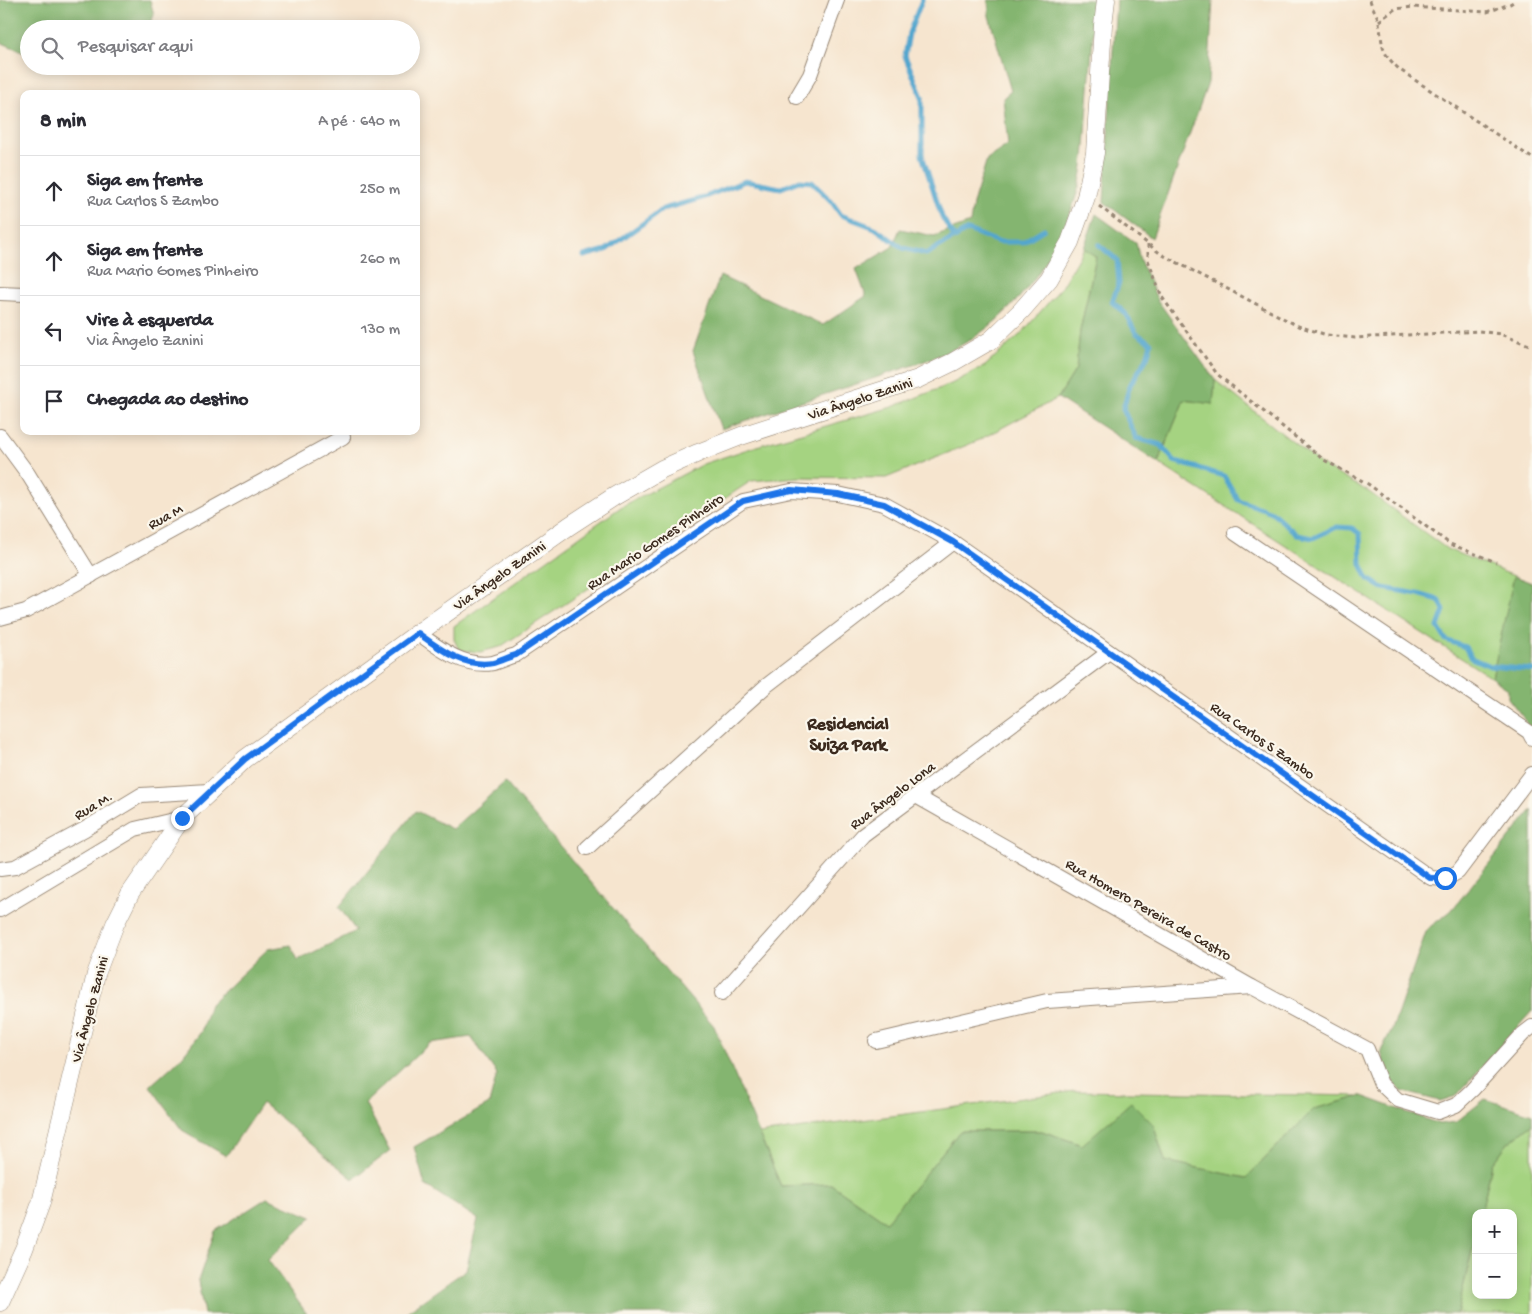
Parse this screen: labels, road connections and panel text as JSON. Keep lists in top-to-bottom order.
{
  "streets": {
    "street": [
      "Via Ângelo Zanini",
      "Rua M",
      "Rua Mario Gomes Pinheiro",
      "Rua Carlos S Zambo",
      "Rua Ângelo Lona",
      "Rua M.",
      "Rua Homero Pereira de Castro"
    ]
  },
  "crossings": [
    ["Via Ângelo Zanini", "Rua Mario Gomes Pinheiro"],
    ["Via Ângelo Zanini", "Rua M."],
    ["Rua Mario Gomes Pinheiro", "Rua Carlos S Zambo"],
    ["Rua Carlos S Zambo", "Rua Ângelo Lona"],
    ["Rua Ângelo Lona", "Rua Homero Pereira de Castro"]
  ],
  "districts": ["Residencial Suiza Park"],
  "page": {
    "search": "Pesquisar aqui",
    "heading": ["8 min", "A pé · 640 m"],
    "list": [
      ["Siga em frente", "Rua Carlos S Zambo", "250 m"],
      ["Siga em frente", "Rua Mario Gomes Pinheiro", "260 m"],
      ["Vire à esquerda", "Via Ângelo Zanini", "130 m"],
      "Chegada ao destino"
    ],
    "map_buttons": ["+", "−"]
  }
}
